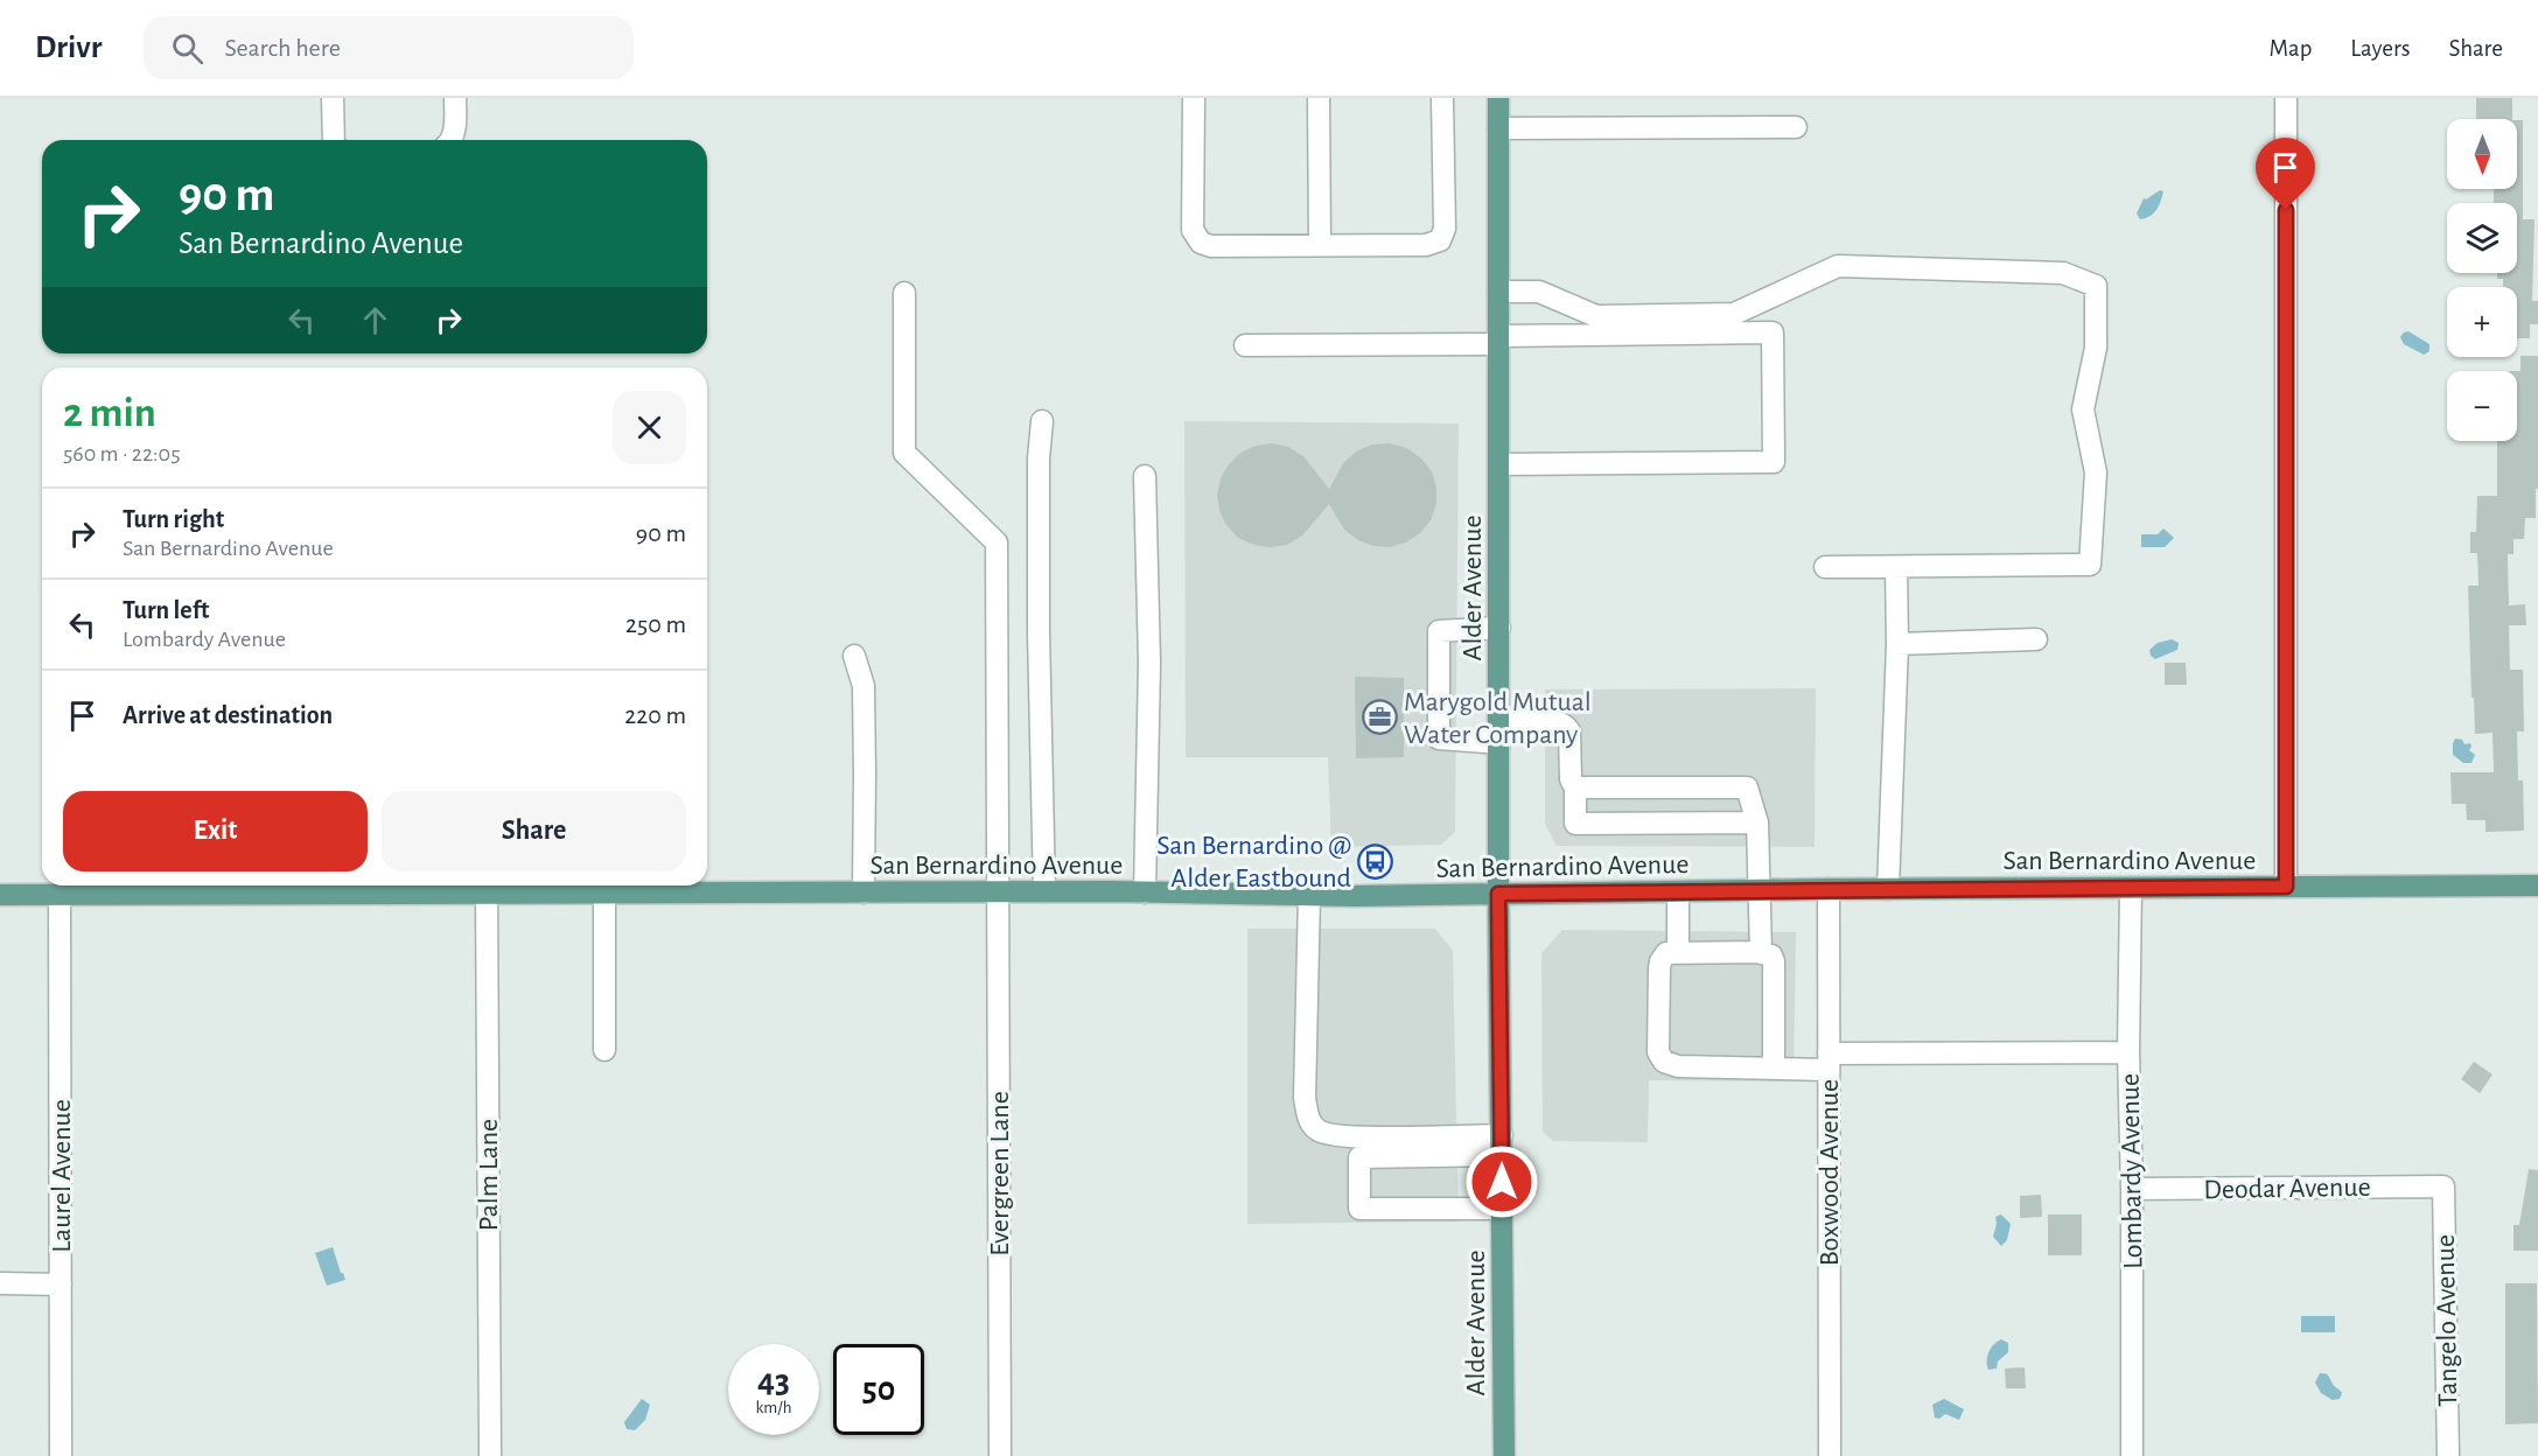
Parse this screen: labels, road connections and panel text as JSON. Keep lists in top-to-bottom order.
{
  "streets": {
    "main road": ["Alder Avenue", "San Bernardino Avenue"],
    "street": [
      "Lombardy Avenue",
      "Boxwood Avenue",
      "Evergreen Lane",
      "Palm Lane",
      "Laurel Avenue",
      "Deodar Avenue",
      "Tangelo Avenue"
    ]
  },
  "crossings": [
    ["Alder Avenue", "San Bernardino Avenue"],
    ["San Bernardino Avenue", "Lombardy Avenue"],
    ["San Bernardino Avenue", "Boxwood Avenue"],
    ["San Bernardino Avenue", "Evergreen Lane"],
    ["San Bernardino Avenue", "Palm Lane"],
    ["San Bernardino Avenue", "Laurel Avenue"],
    ["Lombardy Avenue", "Deodar Avenue"],
    ["Deodar Avenue", "Tangelo Avenue"]
  ],
  "places": {
    "office": ["Marygold Mutual Water Company"],
    "bus stop": ["San Bernardino @ Alder Eastbound"]
  },
  "north": "bottom",
  "page": {
    "header": "Drivr",
    "search": "Search here",
    "nav": ["Map", "Layers", "Share"],
    "map_buttons": ["+", "−"],
    "turn": ["90 m", "San Bernardino Avenue"],
    "heading": ["2 min", "560 m · 22:05"],
    "list": [
      {
        "name": "Turn right",
        "note": "San Bernardino Avenue",
        "value": "90 m"
      },
      {
        "name": "Turn left",
        "note": "Lombardy Avenue",
        "value": "250 m"
      },
      {
        "name": "Arrive at destination",
        "value": "220 m"
      }
    ],
    "buttons": ["Exit", "Share"],
    "speed": "43 km/h",
    "limit": "50"
  }
}
